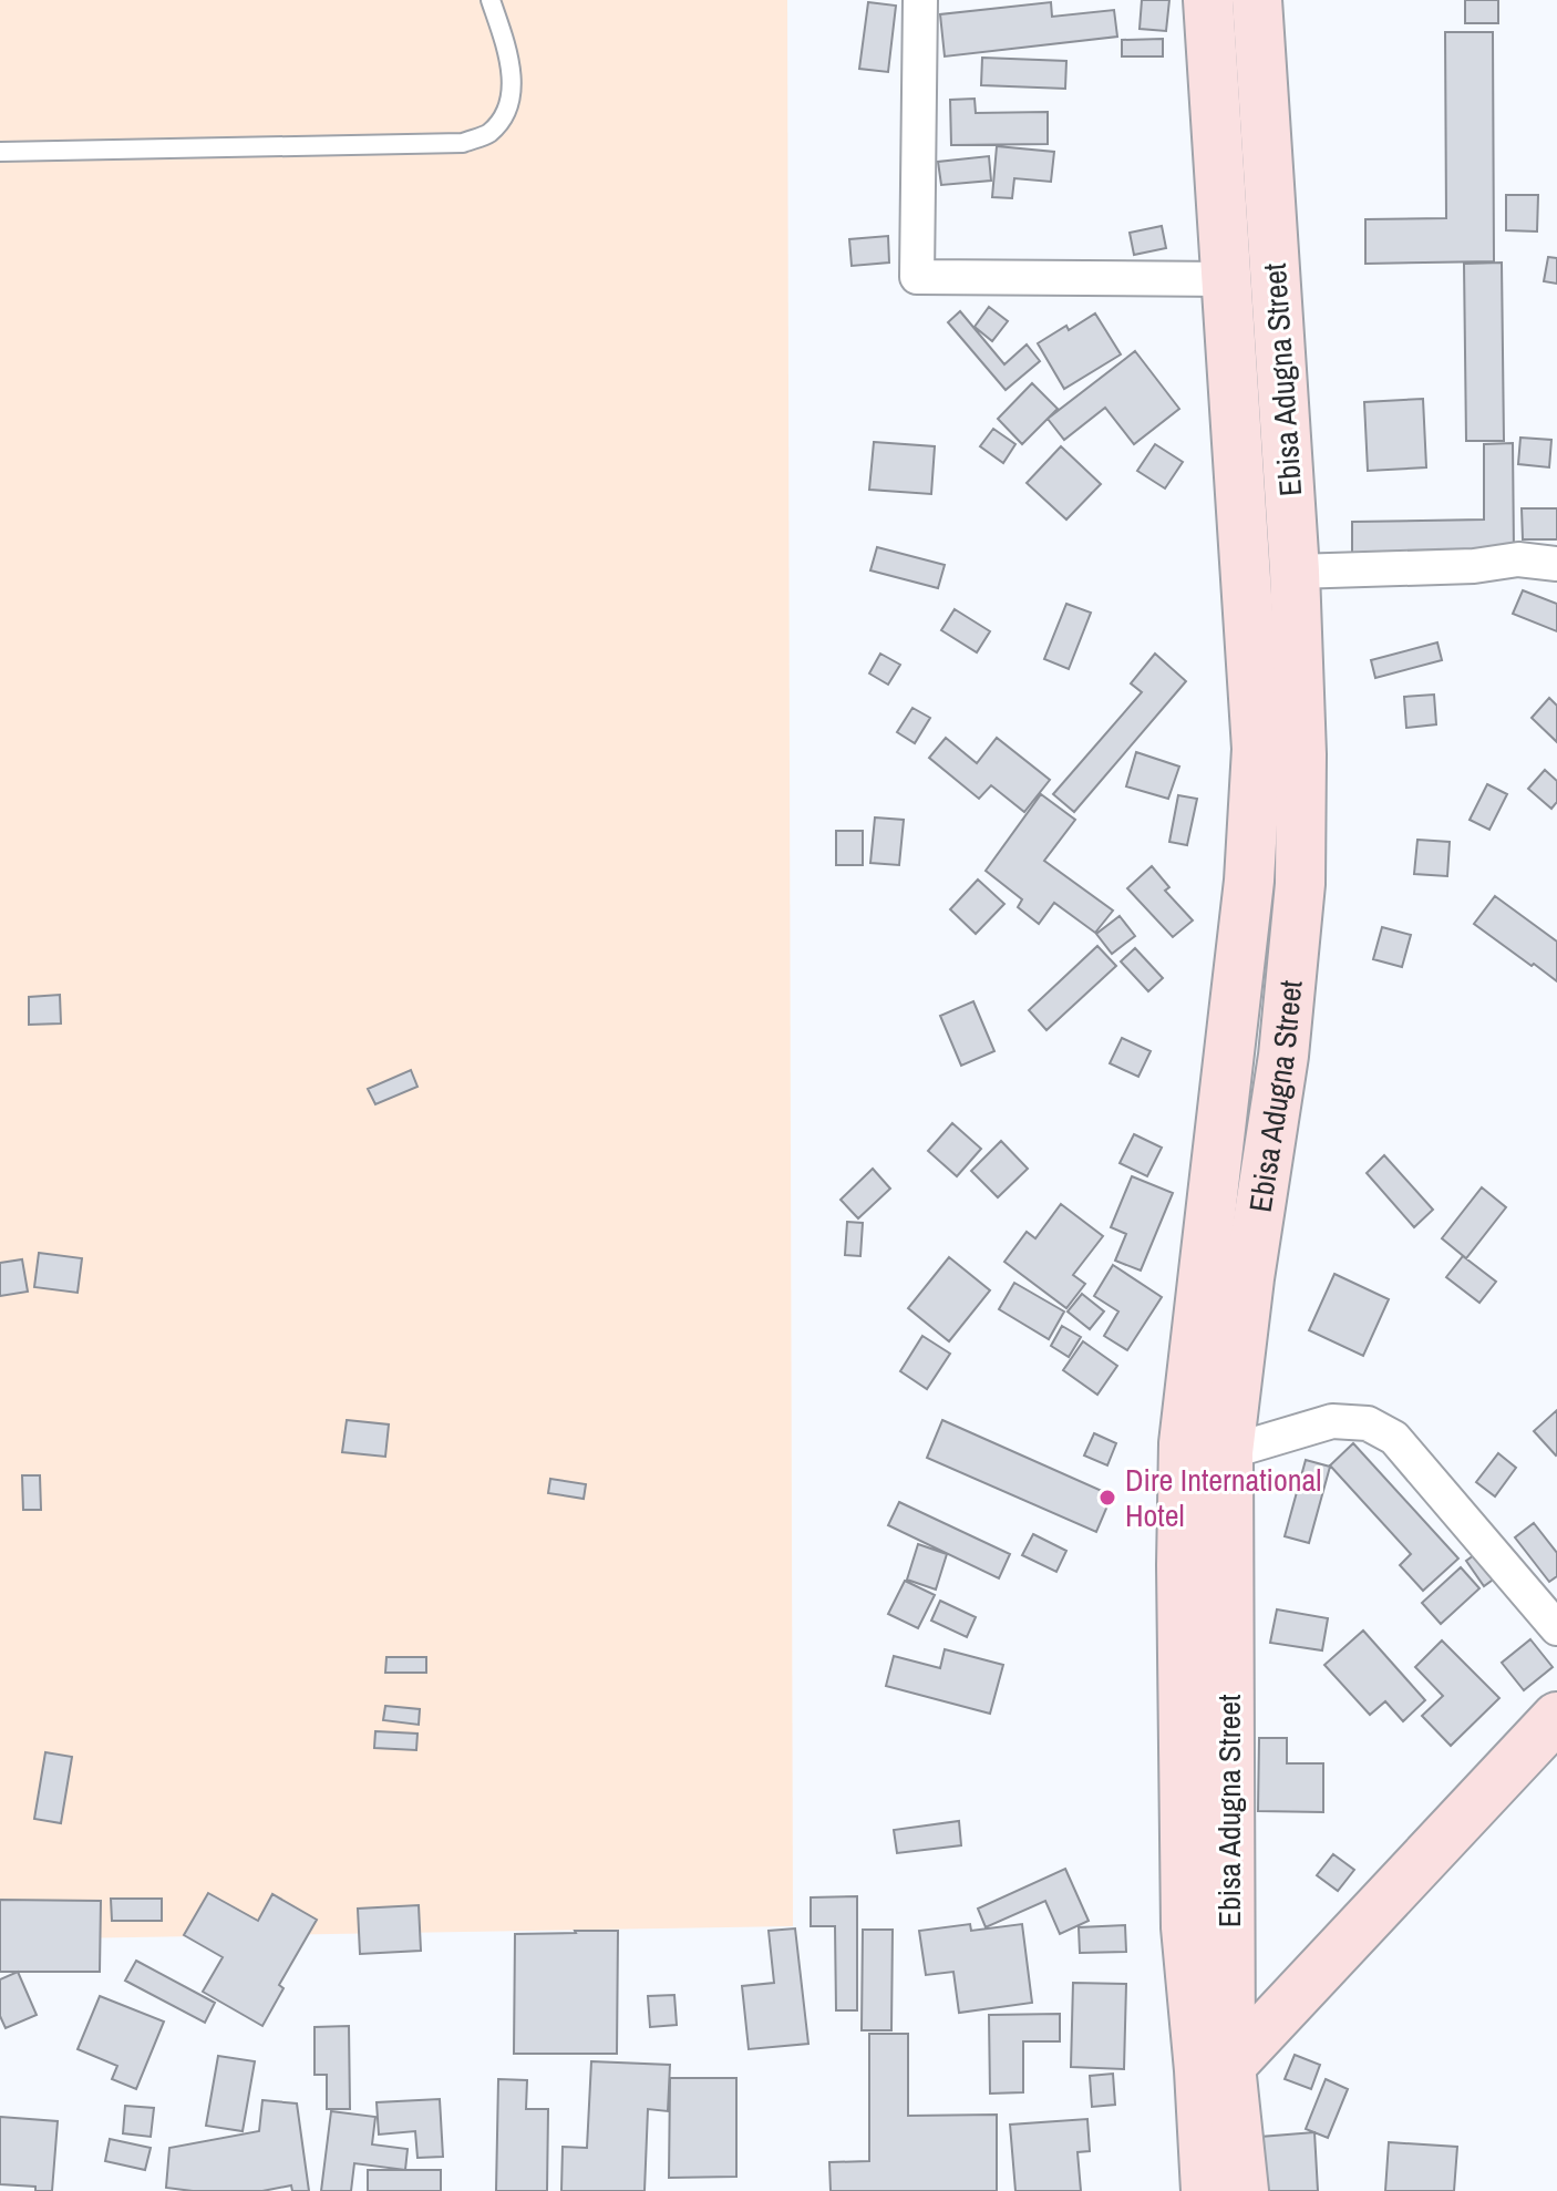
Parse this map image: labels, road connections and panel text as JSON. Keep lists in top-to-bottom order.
{
  "streets": {
    "main road": ["Ebisa Adugna Street"]
  },
  "places": ["Dire International Hotel"]
}
